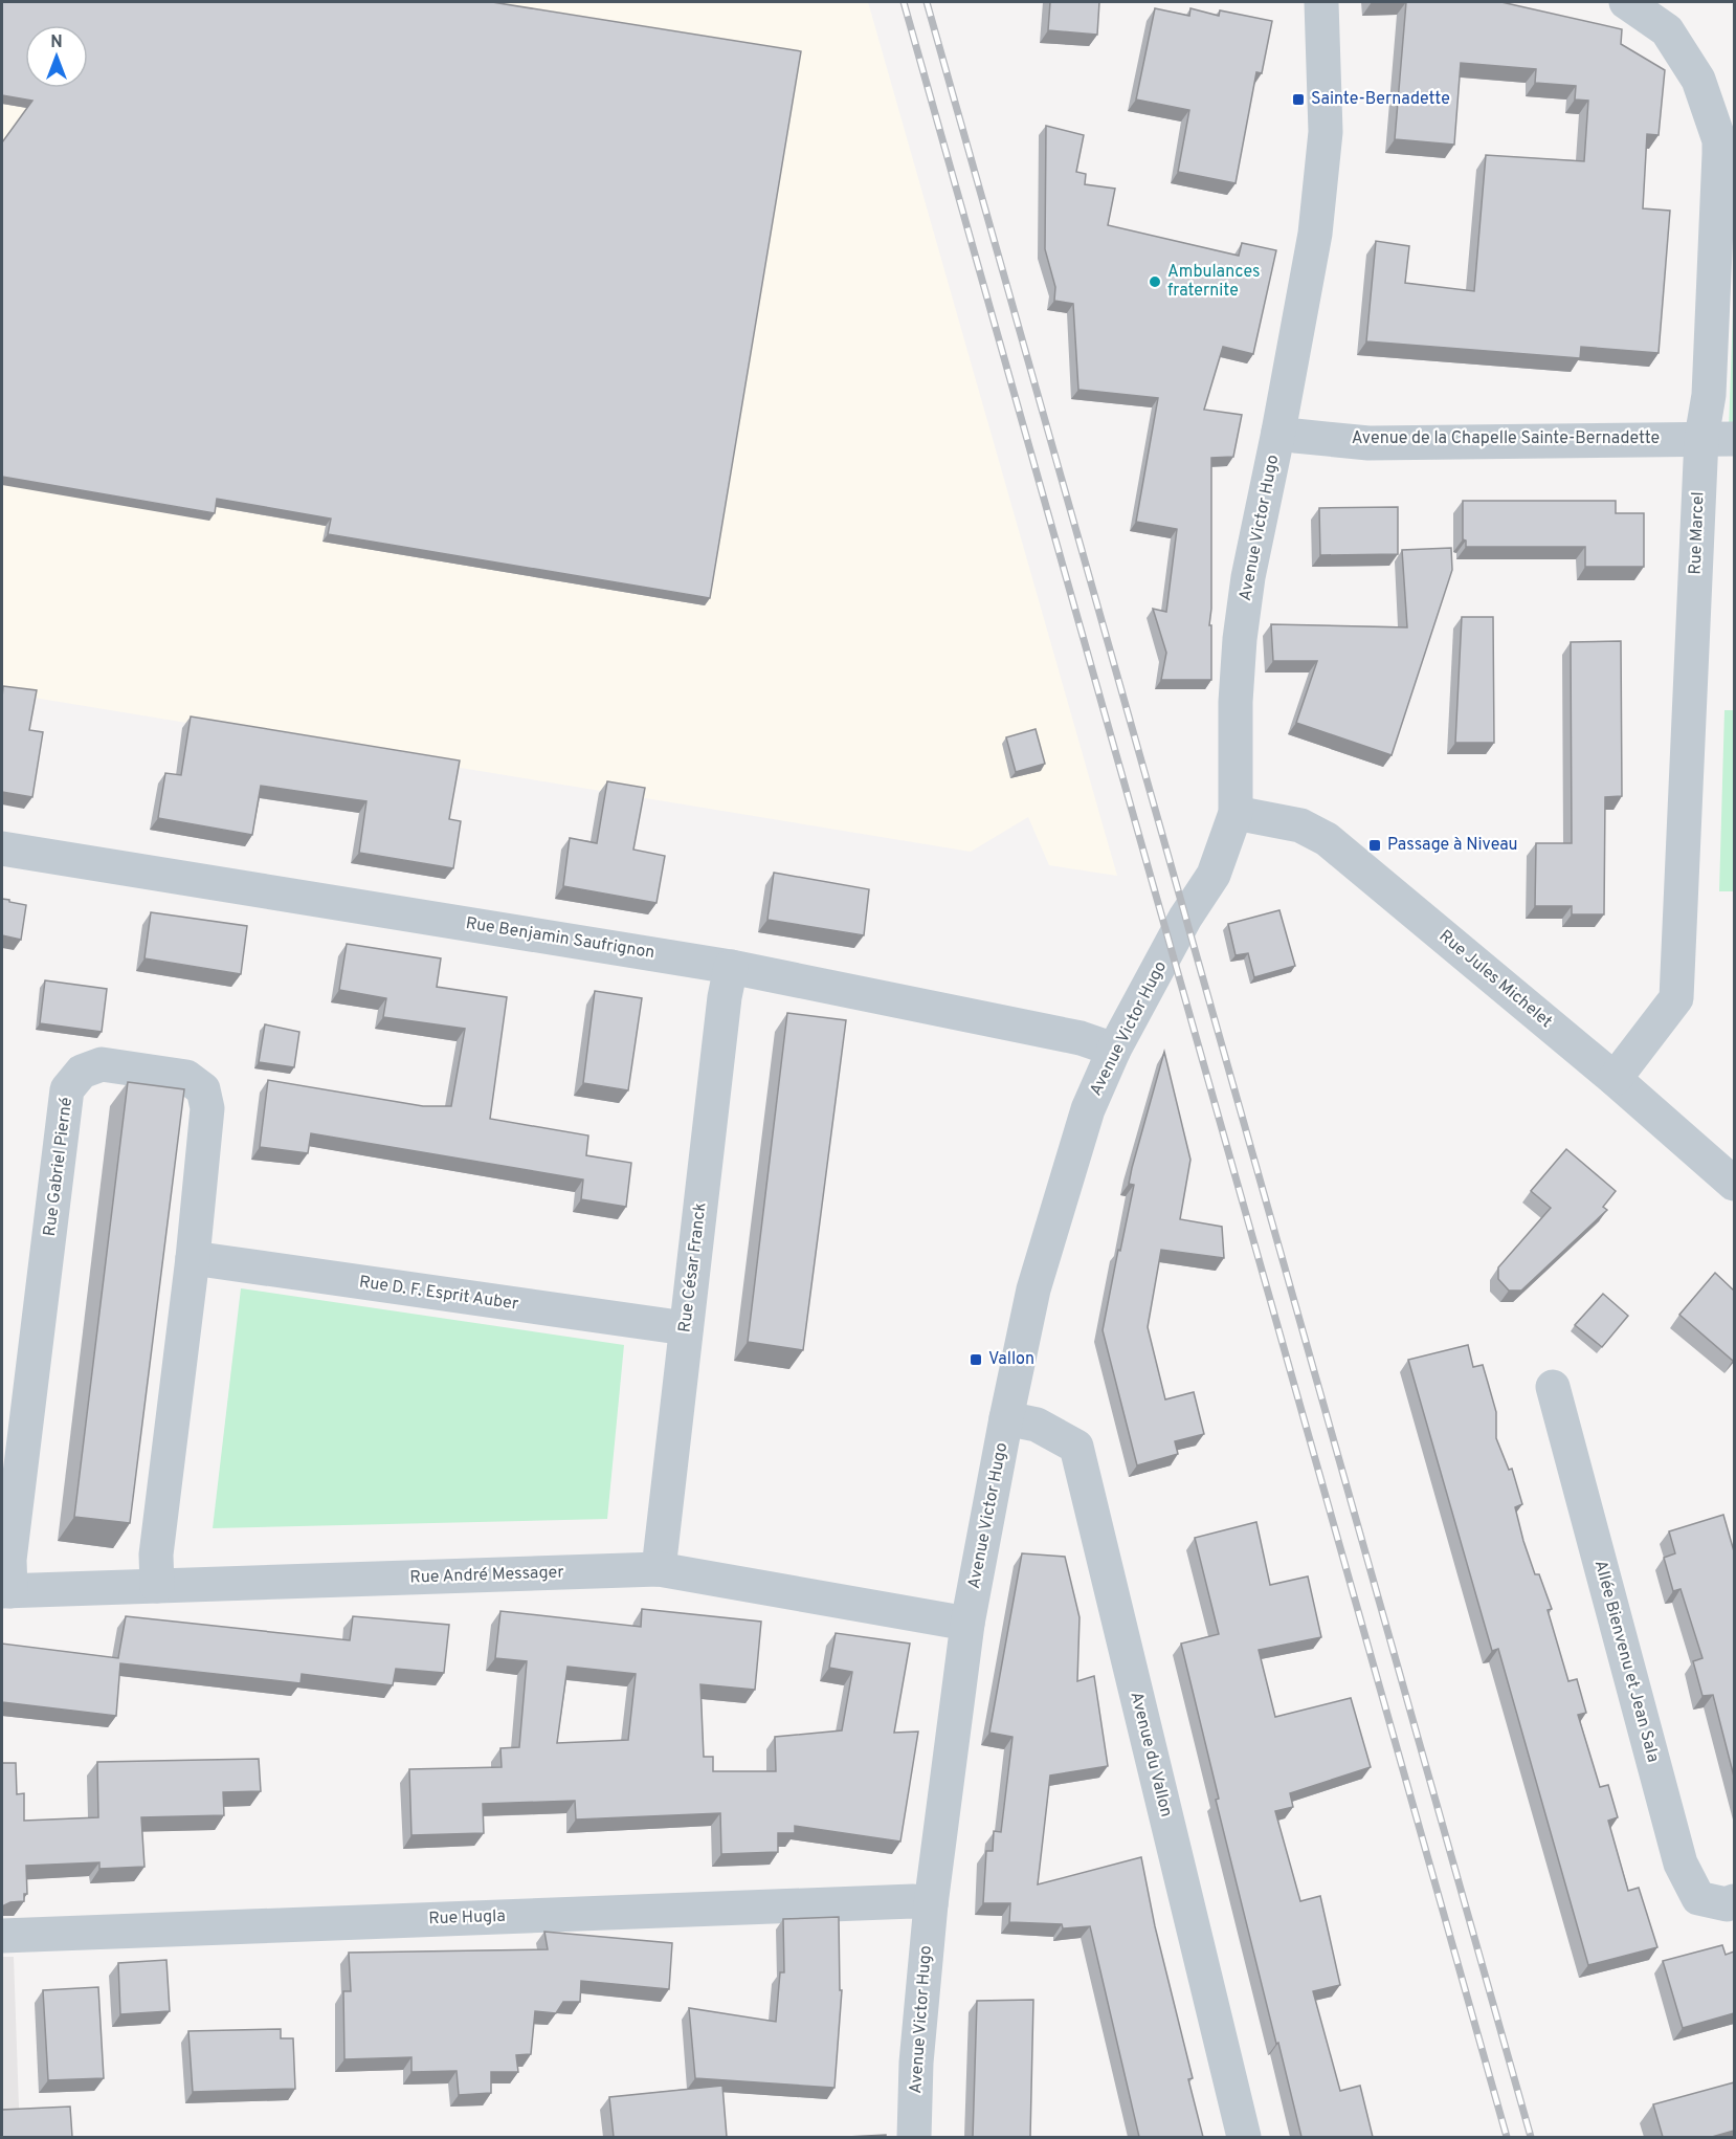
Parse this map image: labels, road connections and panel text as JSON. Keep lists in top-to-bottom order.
{
  "streets": {
    "street": [
      "Avenue de la Chapelle Sainte-Bernadette",
      "Avenue Victor Hugo",
      "Rue Marcel",
      "Rue Benjamin Saufrignon",
      "Rue Jules Michelet",
      "Rue Gabriel Pierné",
      "Rue César Franck",
      "Rue D. F. Esprit Auber",
      "Rue André Messager",
      "Allée Bienvenu et Jean Sala",
      "Avenue du Vallon",
      "Rue Hugla"
    ]
  },
  "crossings": [
    ["Avenue de la Chapelle Sainte-Bernadette", "Avenue Victor Hugo"],
    ["Avenue de la Chapelle Sainte-Bernadette", "Rue Marcel"],
    ["Avenue Victor Hugo", "Rue Benjamin Saufrignon"],
    ["Avenue Victor Hugo", "Rue Jules Michelet"],
    ["Avenue Victor Hugo", "Rue André Messager"],
    ["Avenue Victor Hugo", "Avenue du Vallon"],
    ["Avenue Victor Hugo", "Rue Hugla"],
    ["Rue Marcel", "Rue Jules Michelet"],
    ["Rue Benjamin Saufrignon", "Rue César Franck"],
    ["Rue Gabriel Pierné", "Rue D. F. Esprit Auber"],
    ["Rue Gabriel Pierné", "Rue André Messager"],
    ["Rue César Franck", "Rue D. F. Esprit Auber"],
    ["Rue César Franck", "Rue André Messager"]
  ],
  "places": {
    "transit": ["Sainte-Bernadette", "Passage à Niveau", "Vallon"],
    "other": ["Ambulances fraternite"]
  },
  "north": "top"
}
